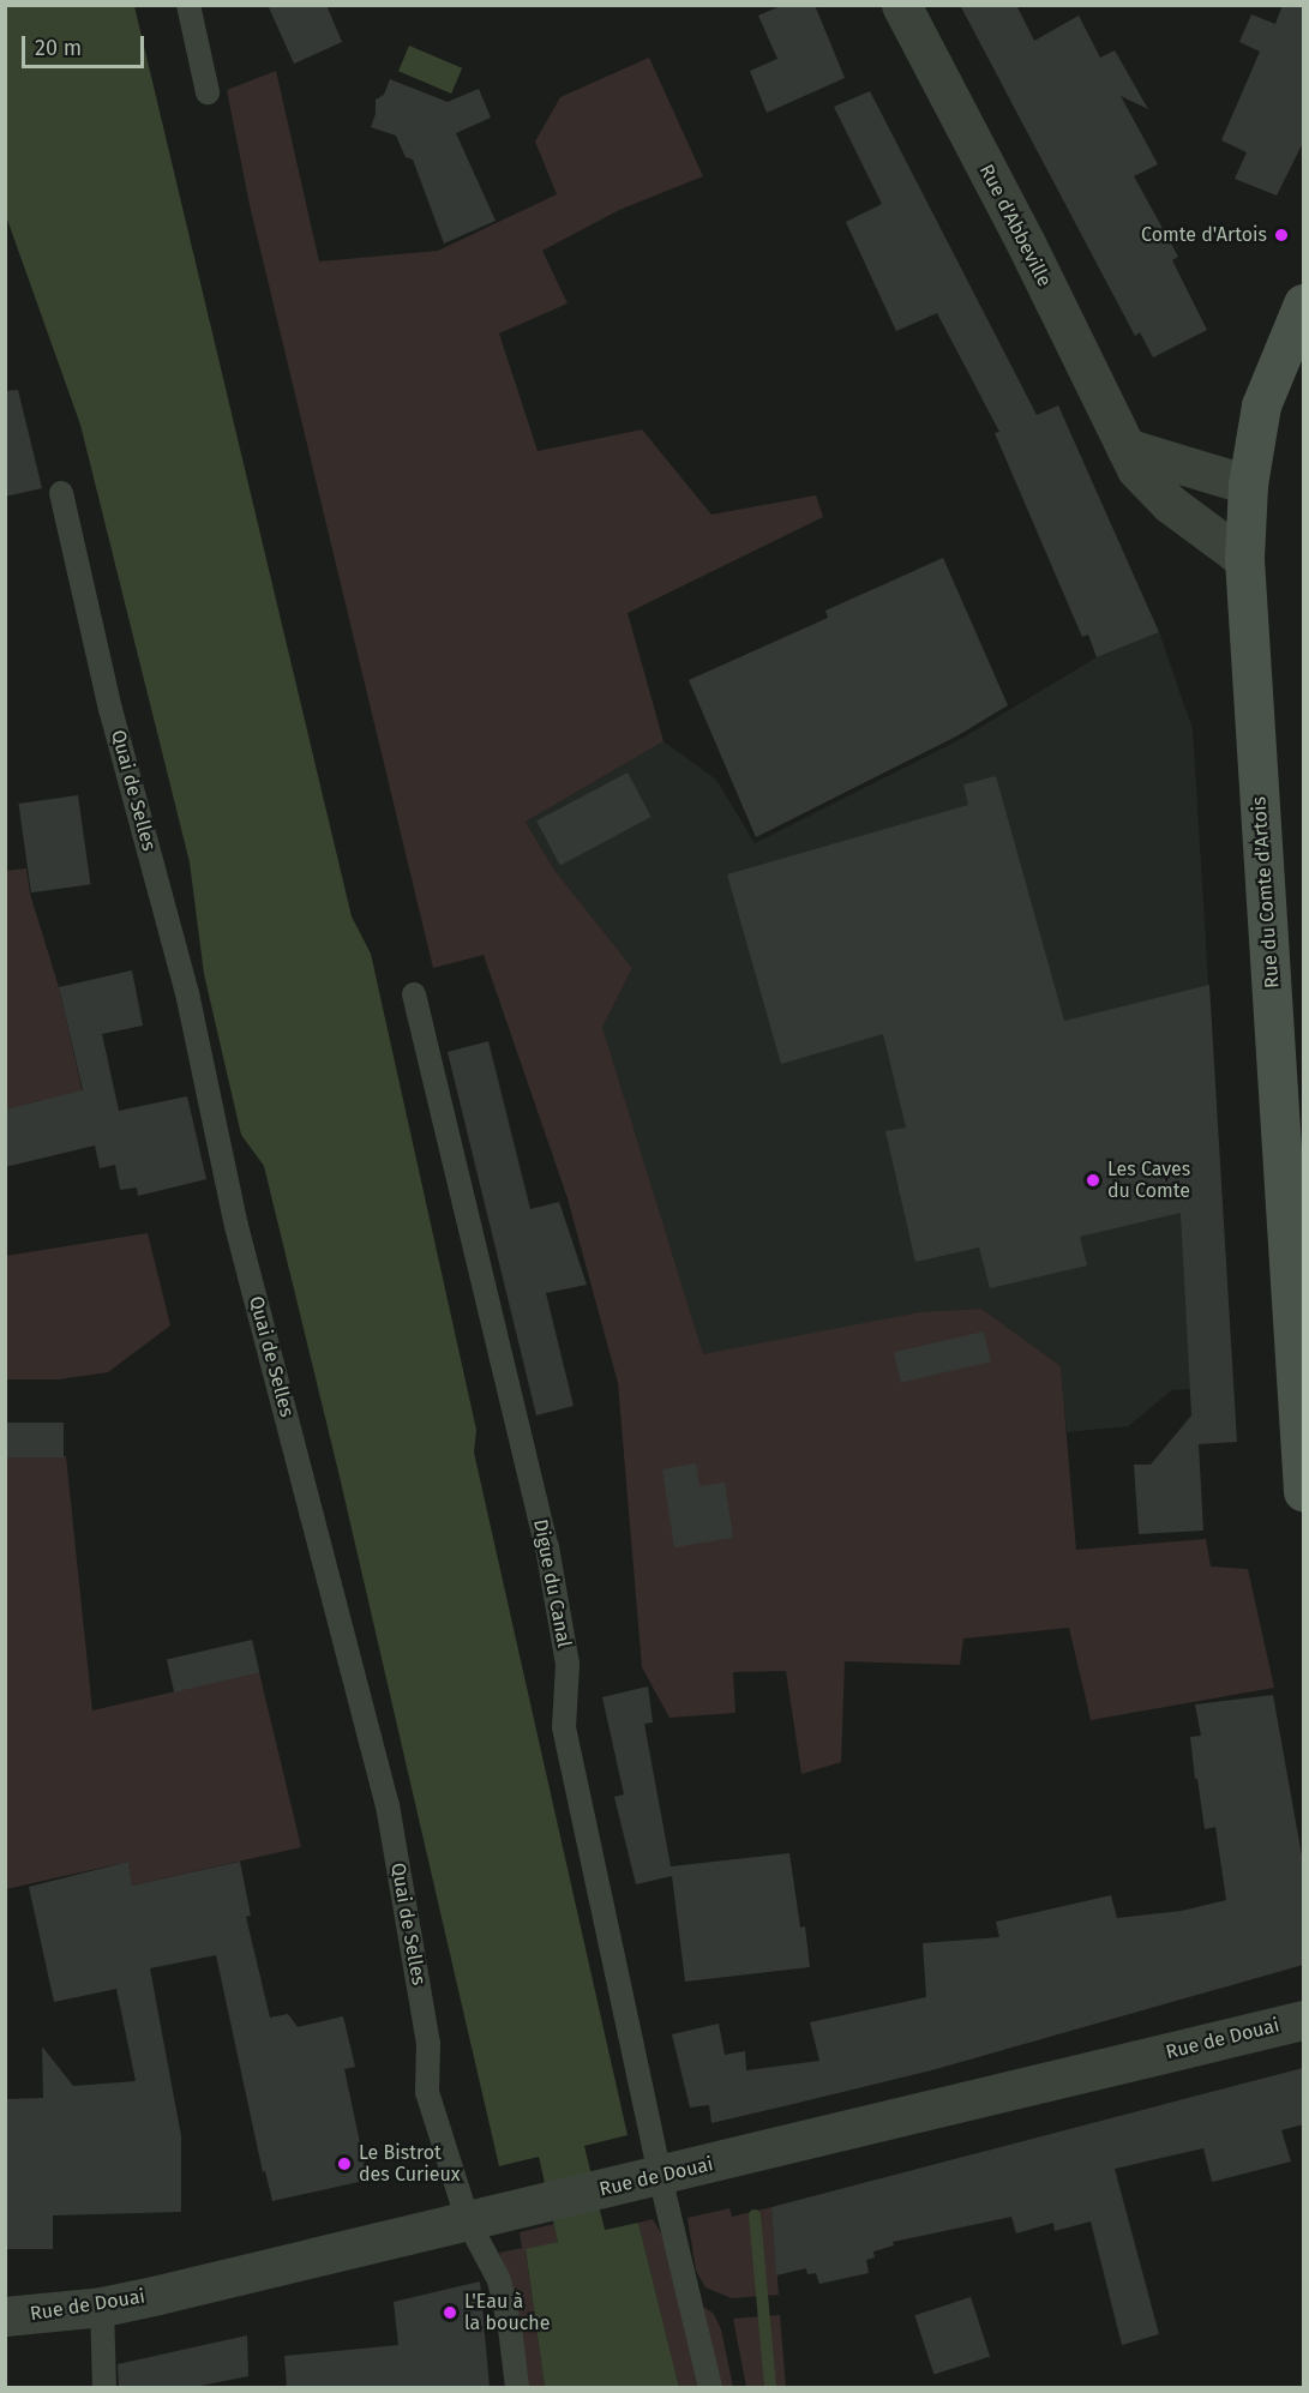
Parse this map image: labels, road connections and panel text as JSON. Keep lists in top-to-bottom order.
{
  "streets": {
    "main road": ["Rue du Comte d'Artois"],
    "street": ["Rue d'Abbeville", "Rue de Douai"],
    "lane": ["Quai de Selles", "Digue du Canal"]
  },
  "crossings": [
    ["Rue d'Abbeville", "Rue du Comte d'Artois"],
    ["Quai de Selles", "Rue de Douai"],
    ["Digue du Canal", "Rue de Douai"]
  ],
  "places": [
    "Comte d'Artois",
    "Les Caves du Comte",
    "Le Bistrot des Curieux",
    "L'Eau à la bouche"
  ],
  "scale_bar": "20 m"
}
